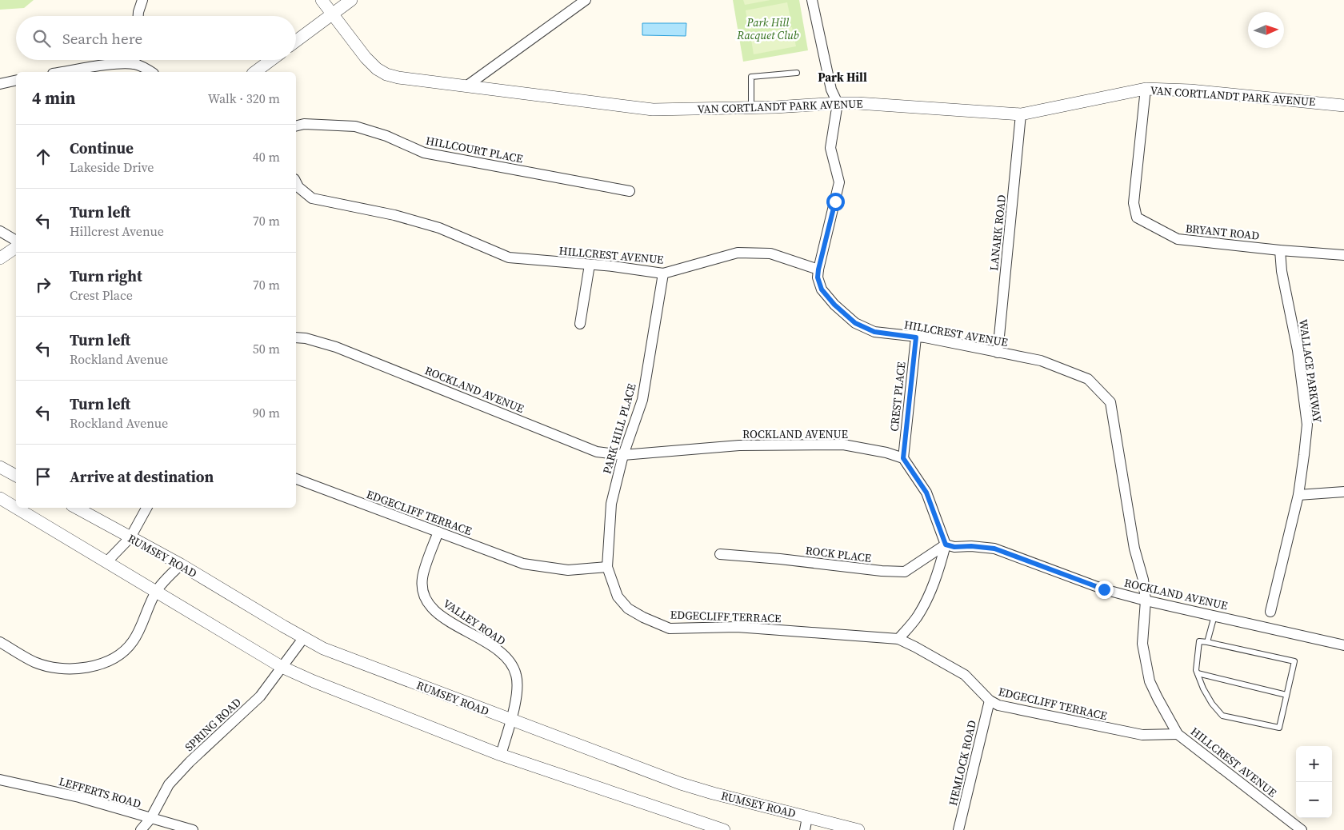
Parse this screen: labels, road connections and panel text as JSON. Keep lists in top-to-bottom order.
{
  "streets": {
    "street": [
      "VAN CORTLANDT PARK AVENUE",
      "HILLCOURT PLACE",
      "BRYANT ROAD",
      "LANARK ROAD",
      "HILLCREST AVENUE",
      "WALLACE PARKWAY",
      "ROCKLAND AVENUE",
      "CREST PLACE",
      "PARK HILL PLACE",
      "EDGECLIFF TERRACE",
      "ROCK PLACE",
      "RUMSEY ROAD",
      "VALLEY ROAD",
      "SPRING ROAD",
      "HEMLOCK ROAD",
      "LEFFERTS ROAD"
    ]
  },
  "crossings": [
    ["VAN CORTLANDT PARK AVENUE", "BRYANT ROAD"],
    ["VAN CORTLANDT PARK AVENUE", "LANARK ROAD"],
    ["BRYANT ROAD", "WALLACE PARKWAY"],
    ["LANARK ROAD", "HILLCREST AVENUE"],
    ["HILLCREST AVENUE", "ROCKLAND AVENUE"],
    ["HILLCREST AVENUE", "CREST PLACE"],
    ["HILLCREST AVENUE", "PARK HILL PLACE"],
    ["HILLCREST AVENUE", "EDGECLIFF TERRACE"],
    ["ROCKLAND AVENUE", "CREST PLACE"],
    ["ROCKLAND AVENUE", "PARK HILL PLACE"],
    ["ROCKLAND AVENUE", "ROCK PLACE"],
    ["PARK HILL PLACE", "EDGECLIFF TERRACE"],
    ["EDGECLIFF TERRACE", "VALLEY ROAD"],
    ["EDGECLIFF TERRACE", "HEMLOCK ROAD"],
    ["RUMSEY ROAD", "VALLEY ROAD"],
    ["RUMSEY ROAD", "SPRING ROAD"],
    ["SPRING ROAD", "LEFFERTS ROAD"]
  ],
  "districts": ["Park Hill"],
  "parks": ["Park Hill Racquet Club"],
  "north": "right",
  "page": {
    "search": "Search here",
    "heading": ["4 min", "Walk · 320 m"],
    "list": [
      ["Continue", "Lakeside Drive", "40 m"],
      ["Turn left", "Hillcrest Avenue", "70 m"],
      ["Turn right", "Crest Place", "70 m"],
      ["Turn left", "Rockland Avenue", "50 m"],
      ["Turn left", "Rockland Avenue", "90 m"],
      "Arrive at destination"
    ],
    "map_buttons": ["+", "−"]
  }
}
